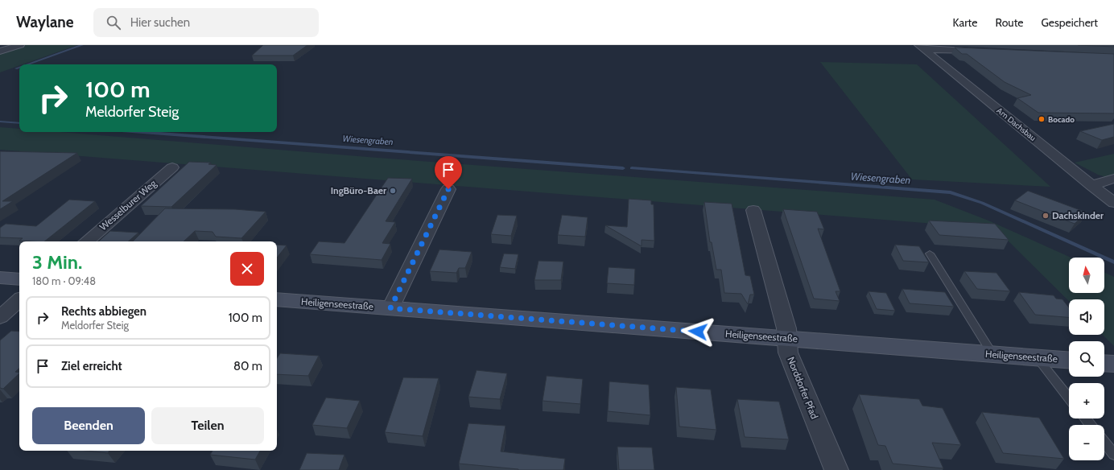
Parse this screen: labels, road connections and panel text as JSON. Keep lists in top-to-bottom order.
{
  "streets": {
    "main road": ["Heiligenseestraße"],
    "street": ["Am Dachsbau", "Wesselburer Weg", "Norddorfer Pfad"]
  },
  "crossings": [
    ["Heiligenseestraße", "Norddorfer Pfad"]
  ],
  "water": ["Wiesengraben"],
  "places": ["Bocado", "IngBüro-Baer", "Dachskinder"],
  "north": "top",
  "page": {
    "header": "Waylane",
    "search": "Hier suchen",
    "nav": ["Karte", "Route", "Gespeichert"],
    "turn": ["100 m", "Meldorfer Steig"],
    "heading": ["3 Min.", "180 m · 09:48"],
    "map_buttons": ["+", "−"],
    "list": [
      {
        "name": "Rechts abbiegen",
        "note": "Meldorfer Steig",
        "value": "100 m"
      },
      {
        "name": "Ziel erreicht",
        "value": "80 m"
      }
    ],
    "buttons": ["Beenden", "Teilen"]
  }
}
